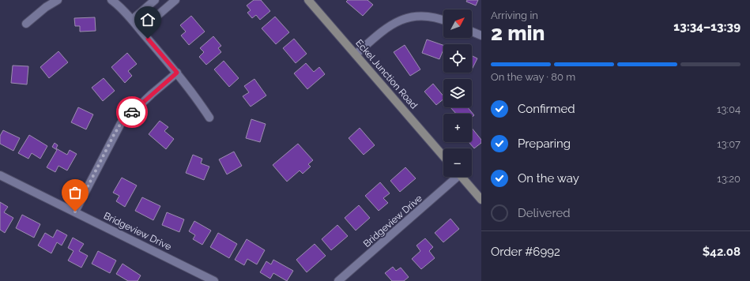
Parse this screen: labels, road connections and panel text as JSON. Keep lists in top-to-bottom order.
{
  "streets": {
    "street": ["Eckel Junction Road", "Bridgeview Drive"]
  },
  "north": "top right",
  "page": {
    "heading": ["2 min", "Arriving in", "13:34–13:39"],
    "panel": ["Order #6992", "$42.08"],
    "map_buttons": ["+", "−"],
    "bar": "On the way · 80 m",
    "list": [
      ["Confirmed", "13:04"],
      ["Preparing", "13:07"],
      ["On the way", "13:20"],
      "Delivered"
    ]
  }
}
